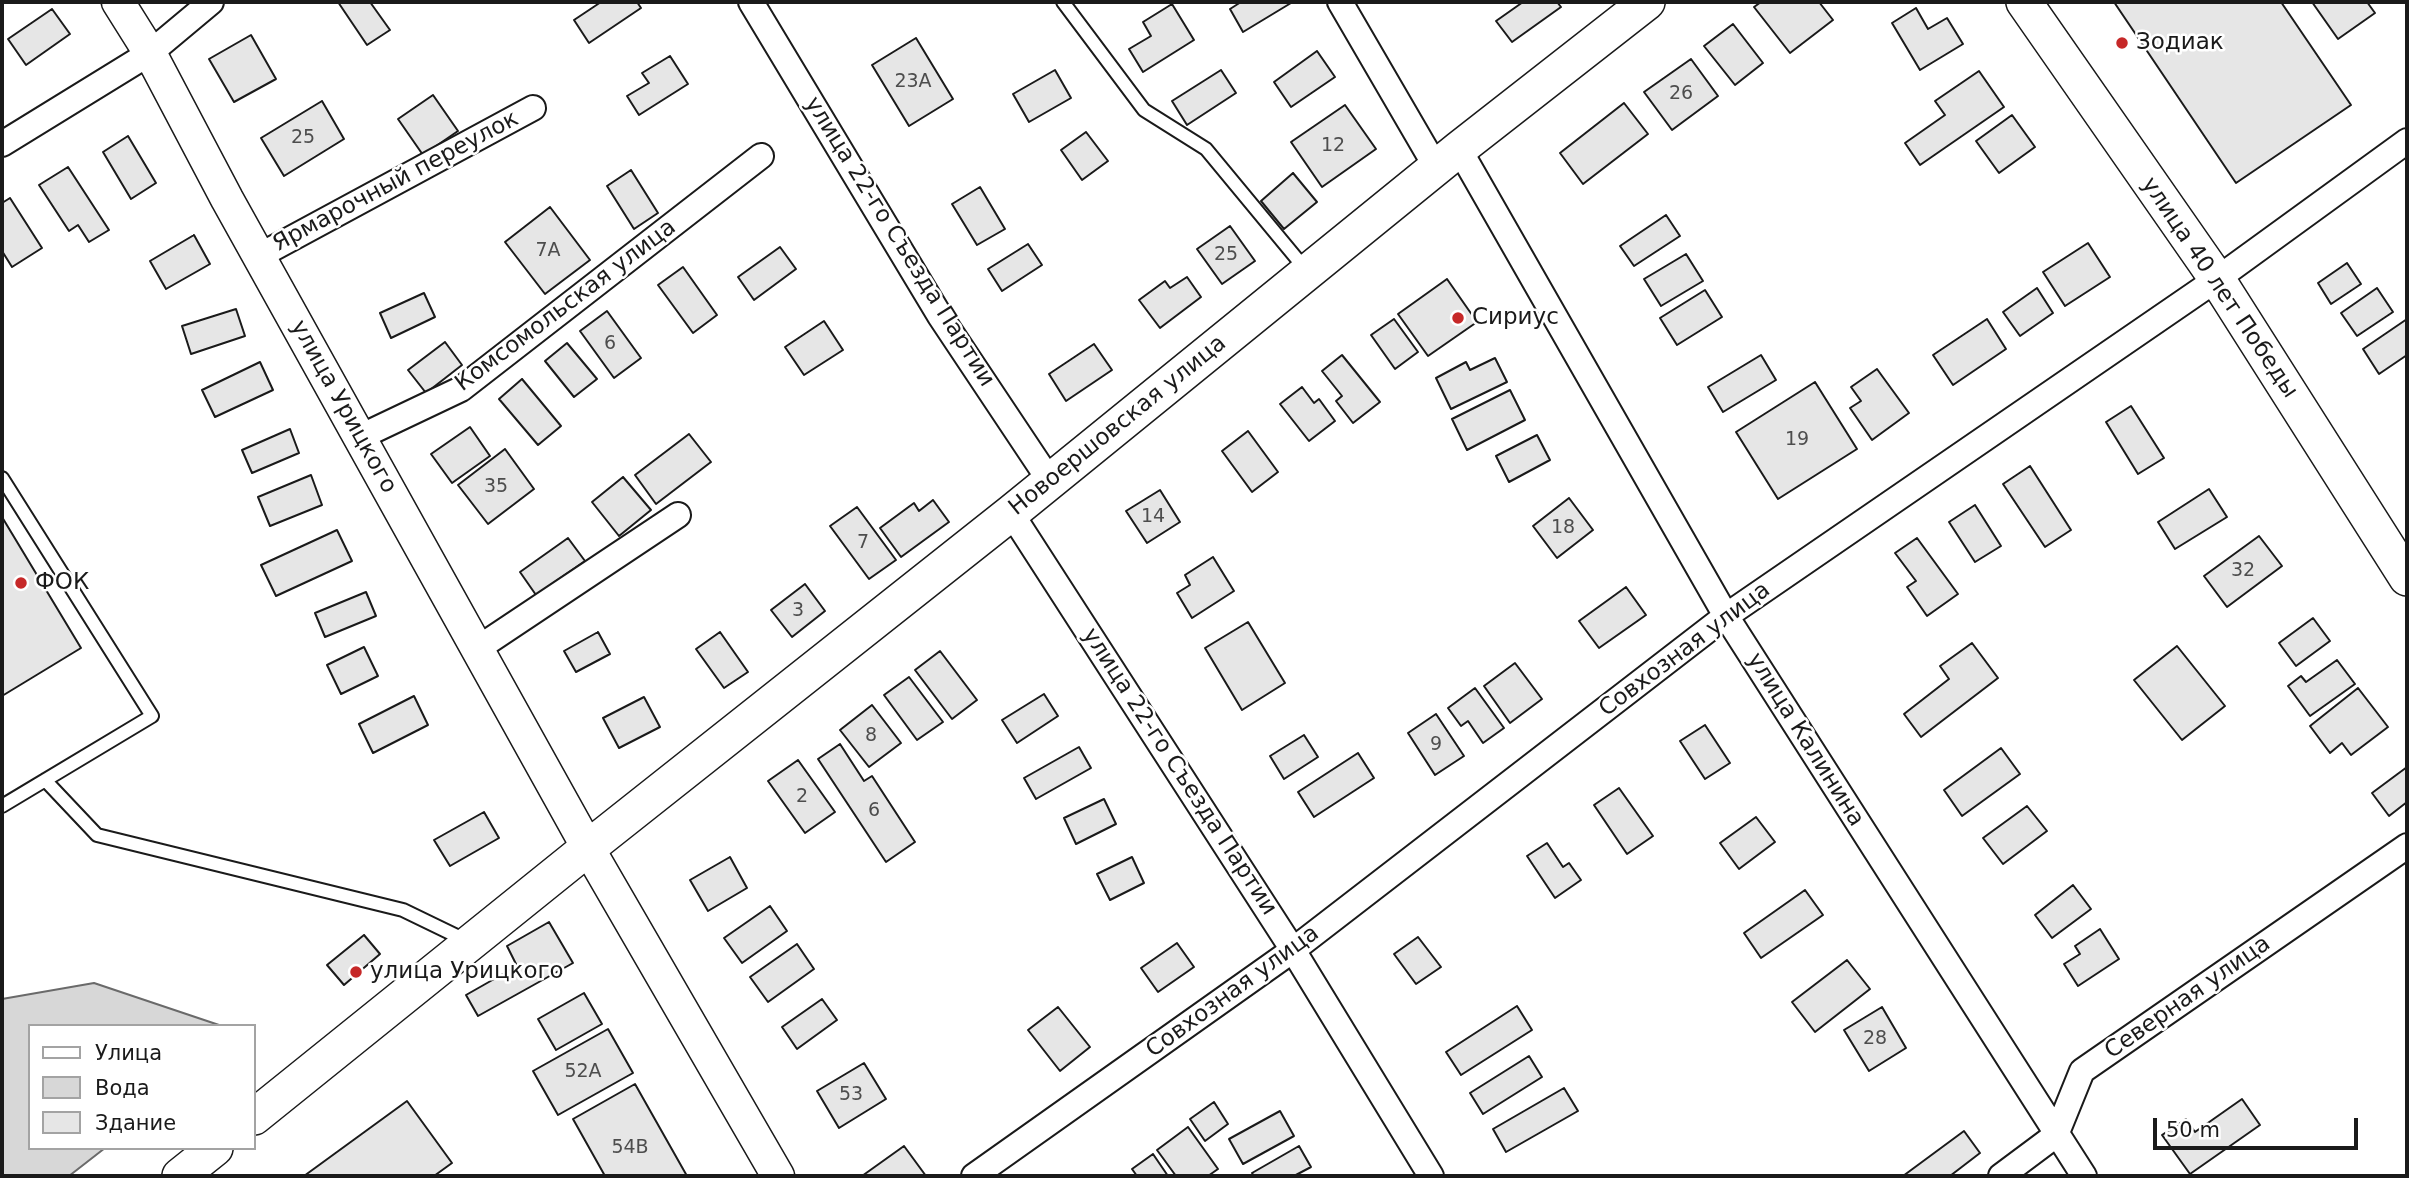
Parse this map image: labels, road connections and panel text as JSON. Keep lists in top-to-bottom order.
{
  "streets": {
    "main road": ["улица 40 лет Победы", "Новоершовская улица"],
    "street": [
      "Ярмарочный переулок",
      "улица 22-го Съезда Партии",
      "Комсомольская улица",
      "улица Урицкого",
      "Совхозная улица",
      "улица Калинина",
      "Северная улица"
    ]
  },
  "crossings": [
    ["Ярмарочный переулок", "улица Урицкого"],
    ["улица 22-го Съезда Партии", "Новоершовская улица"],
    ["улица 22-го Съезда Партии", "Совхозная улица"],
    ["улица 40 лет Победы", "Совхозная улица"],
    ["Комсомольская улица", "улица Урицкого"],
    ["улица Урицкого", "Новоершовская улица"],
    ["Новоершовская улица", "улица Калинина"],
    ["Совхозная улица", "улица Калинина"],
    ["улица Калинина", "Северная улица"]
  ],
  "places": [
    "Зодиак",
    "Сириус",
    "ФОК",
    "улица Урицкого"
  ],
  "house_numbers": [
    "23А",
    "26",
    "25",
    "12",
    "7А",
    "25",
    "6",
    "19",
    "35",
    "14",
    "18",
    "7",
    "32",
    "3",
    "8",
    "9",
    "2",
    "6",
    "28",
    "52А",
    "53",
    "54В"
  ],
  "legend": ["Улица", "Вода", "Здание"],
  "scale_bar": "50 m"
}
